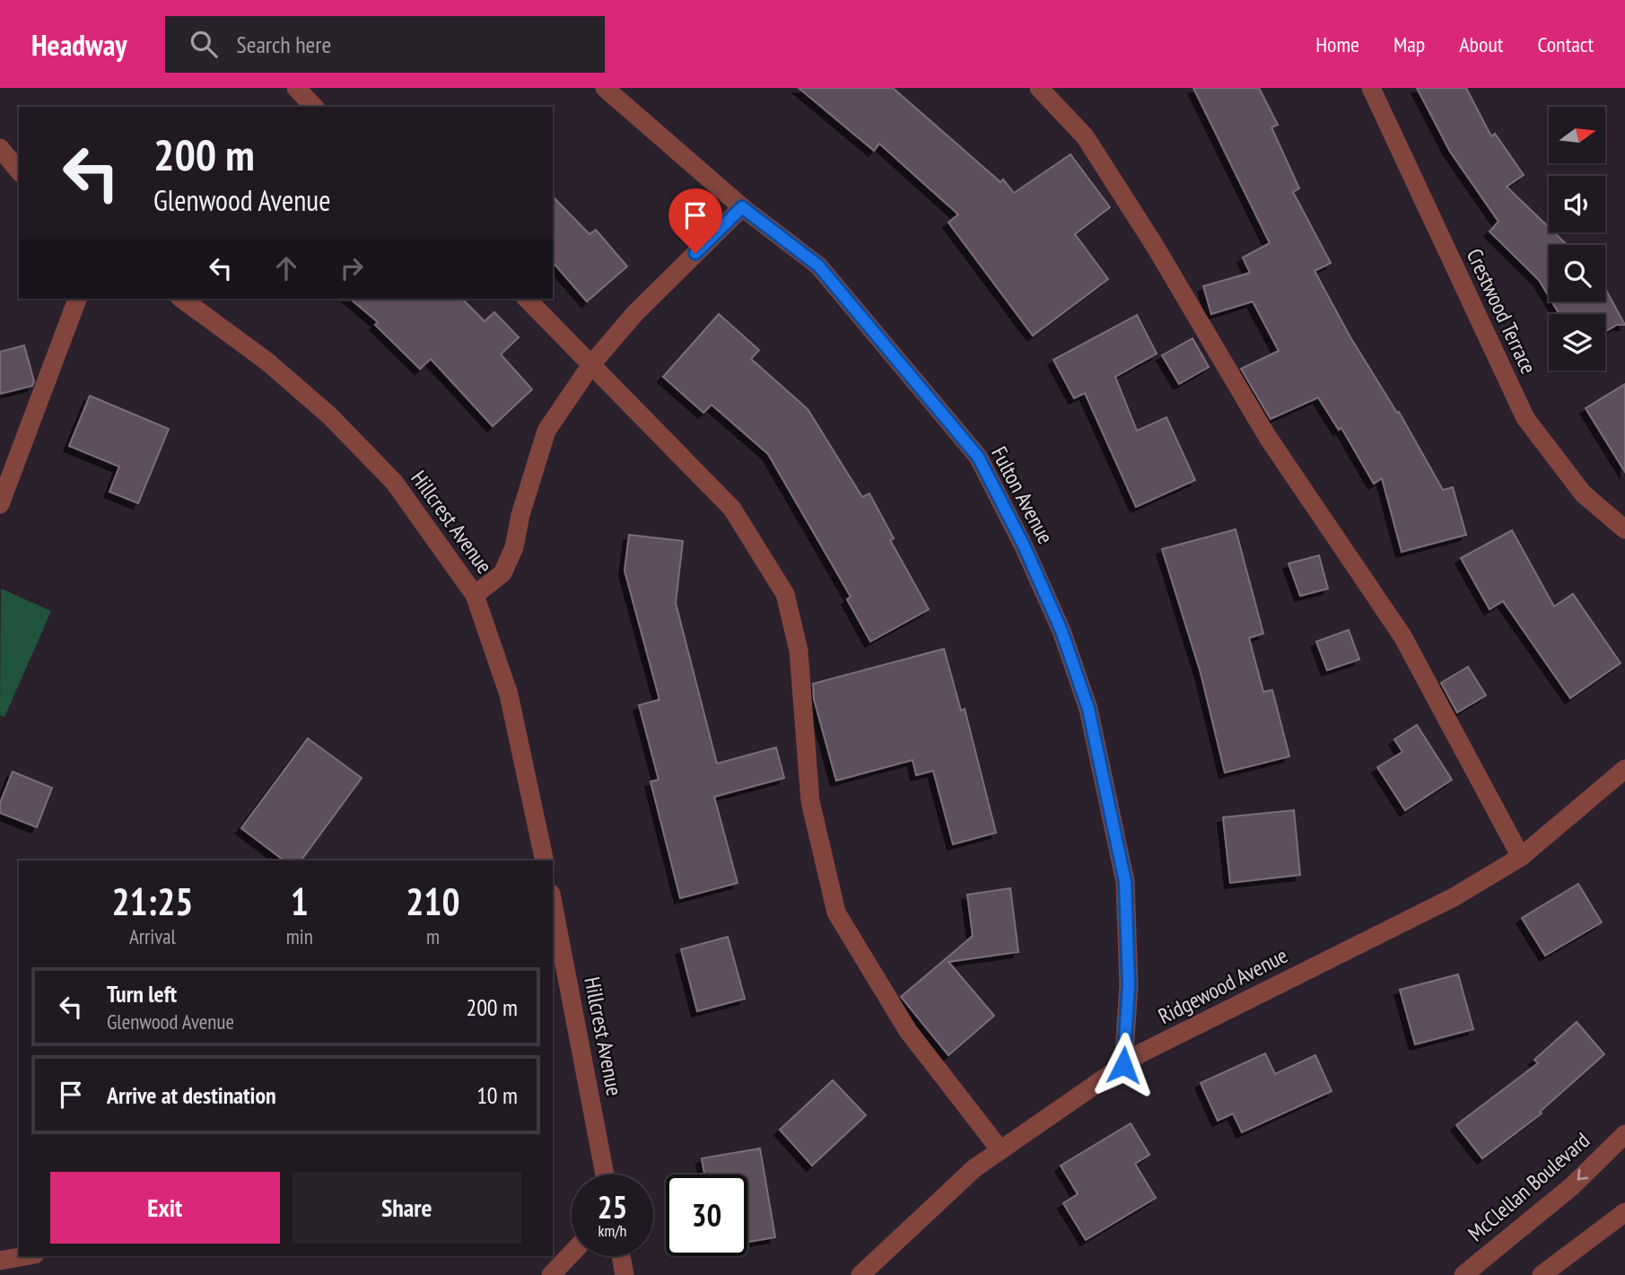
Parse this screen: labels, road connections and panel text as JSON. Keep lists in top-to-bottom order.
{
  "streets": {
    "street": [
      "Crestwood Terrace",
      "Fulton Avenue",
      "Hillcrest Avenue",
      "Ridgewood Avenue",
      "McClellan Boulevard"
    ]
  },
  "crossings": [
    ["Fulton Avenue", "Ridgewood Avenue"]
  ],
  "north": "right",
  "page": {
    "header": "Headway",
    "search": "Search here",
    "nav": [
      "Home",
      "Map",
      "About",
      "Contact"
    ],
    "turn": ["200 m", "Glenwood Avenue"],
    "eta": [
      "21:25",
      "Arrival",
      "1",
      "min",
      "210",
      "m"
    ],
    "list": [
      {
        "name": "Turn left",
        "note": "Glenwood Avenue",
        "value": "200 m"
      },
      {
        "name": "Arrive at destination",
        "value": "10 m"
      }
    ],
    "buttons": ["Exit", "Share"],
    "speed": "25 km/h",
    "limit": "30"
  }
}
